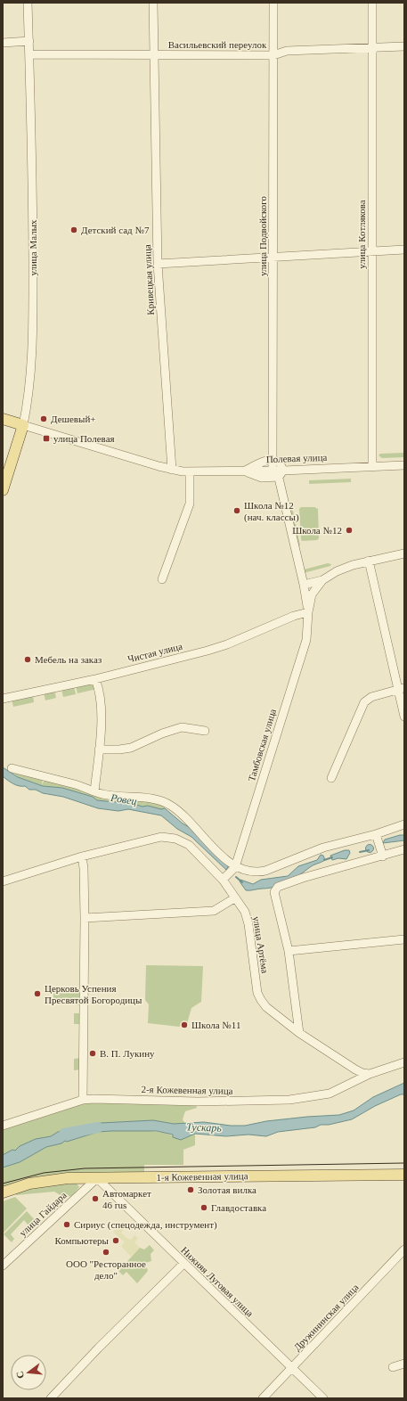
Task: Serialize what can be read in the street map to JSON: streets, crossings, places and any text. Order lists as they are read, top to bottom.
{
  "streets": {
    "main road": ["улица Малых", "1-я Кожевенная улица"],
    "street": [
      "Васильевский переулок",
      "улица Котлякова",
      "улица Подвойского",
      "Кривецкая улица",
      "Полевая улица",
      "Чистая улица",
      "Тамбовская улица",
      "улица Артёма",
      "2-я Кожевенная улица",
      "улица Гайдара",
      "Нижняя Луговая улица",
      "Дружининская улица"
    ]
  },
  "crossings": [
    ["Васильевский переулок", "улица Котлякова"],
    ["Васильевский переулок", "улица Подвойского"],
    ["Васильевский переулок", "улица Малых"],
    ["Васильевский переулок", "Кривецкая улица"],
    ["улица Котлякова", "Полевая улица"],
    ["улица Подвойского", "Полевая улица"],
    ["улица Подвойского", "Тамбовская улица"],
    ["улица Малых", "Полевая улица"],
    ["Кривецкая улица", "Полевая улица"],
    ["Полевая улица", "Тамбовская улица"],
    ["Чистая улица", "Тамбовская улица"],
    ["Тамбовская улица", "улица Артёма"],
    ["улица Артёма", "2-я Кожевенная улица"],
    ["1-я Кожевенная улица", "улица Гайдара"],
    ["1-я Кожевенная улица", "Нижняя Луговая улица"],
    ["улица Гайдара", "Нижняя Луговая улица"],
    ["Нижняя Луговая улица", "Дружининская улица"]
  ],
  "water": ["Ровец", "Тускарь"],
  "places": {
    "other": [
      "Детский сад №7",
      "Дешевый+",
      "Школа №12 (нач. классы)",
      "Школа №12",
      "Мебель на заказ",
      "Церковь Успения Пресвятой Богородицы",
      "Школа №11",
      "В. П. Лукину",
      "Золотая вилка",
      "Автомаркет 46 rus",
      "Главдоставка",
      "Сириус (спецодежда, инструмент)",
      "Компьютеры",
      "ООО \"Ресторанное дело\""
    ],
    "transit": ["улица Полевая"]
  },
  "north": "left"
}
